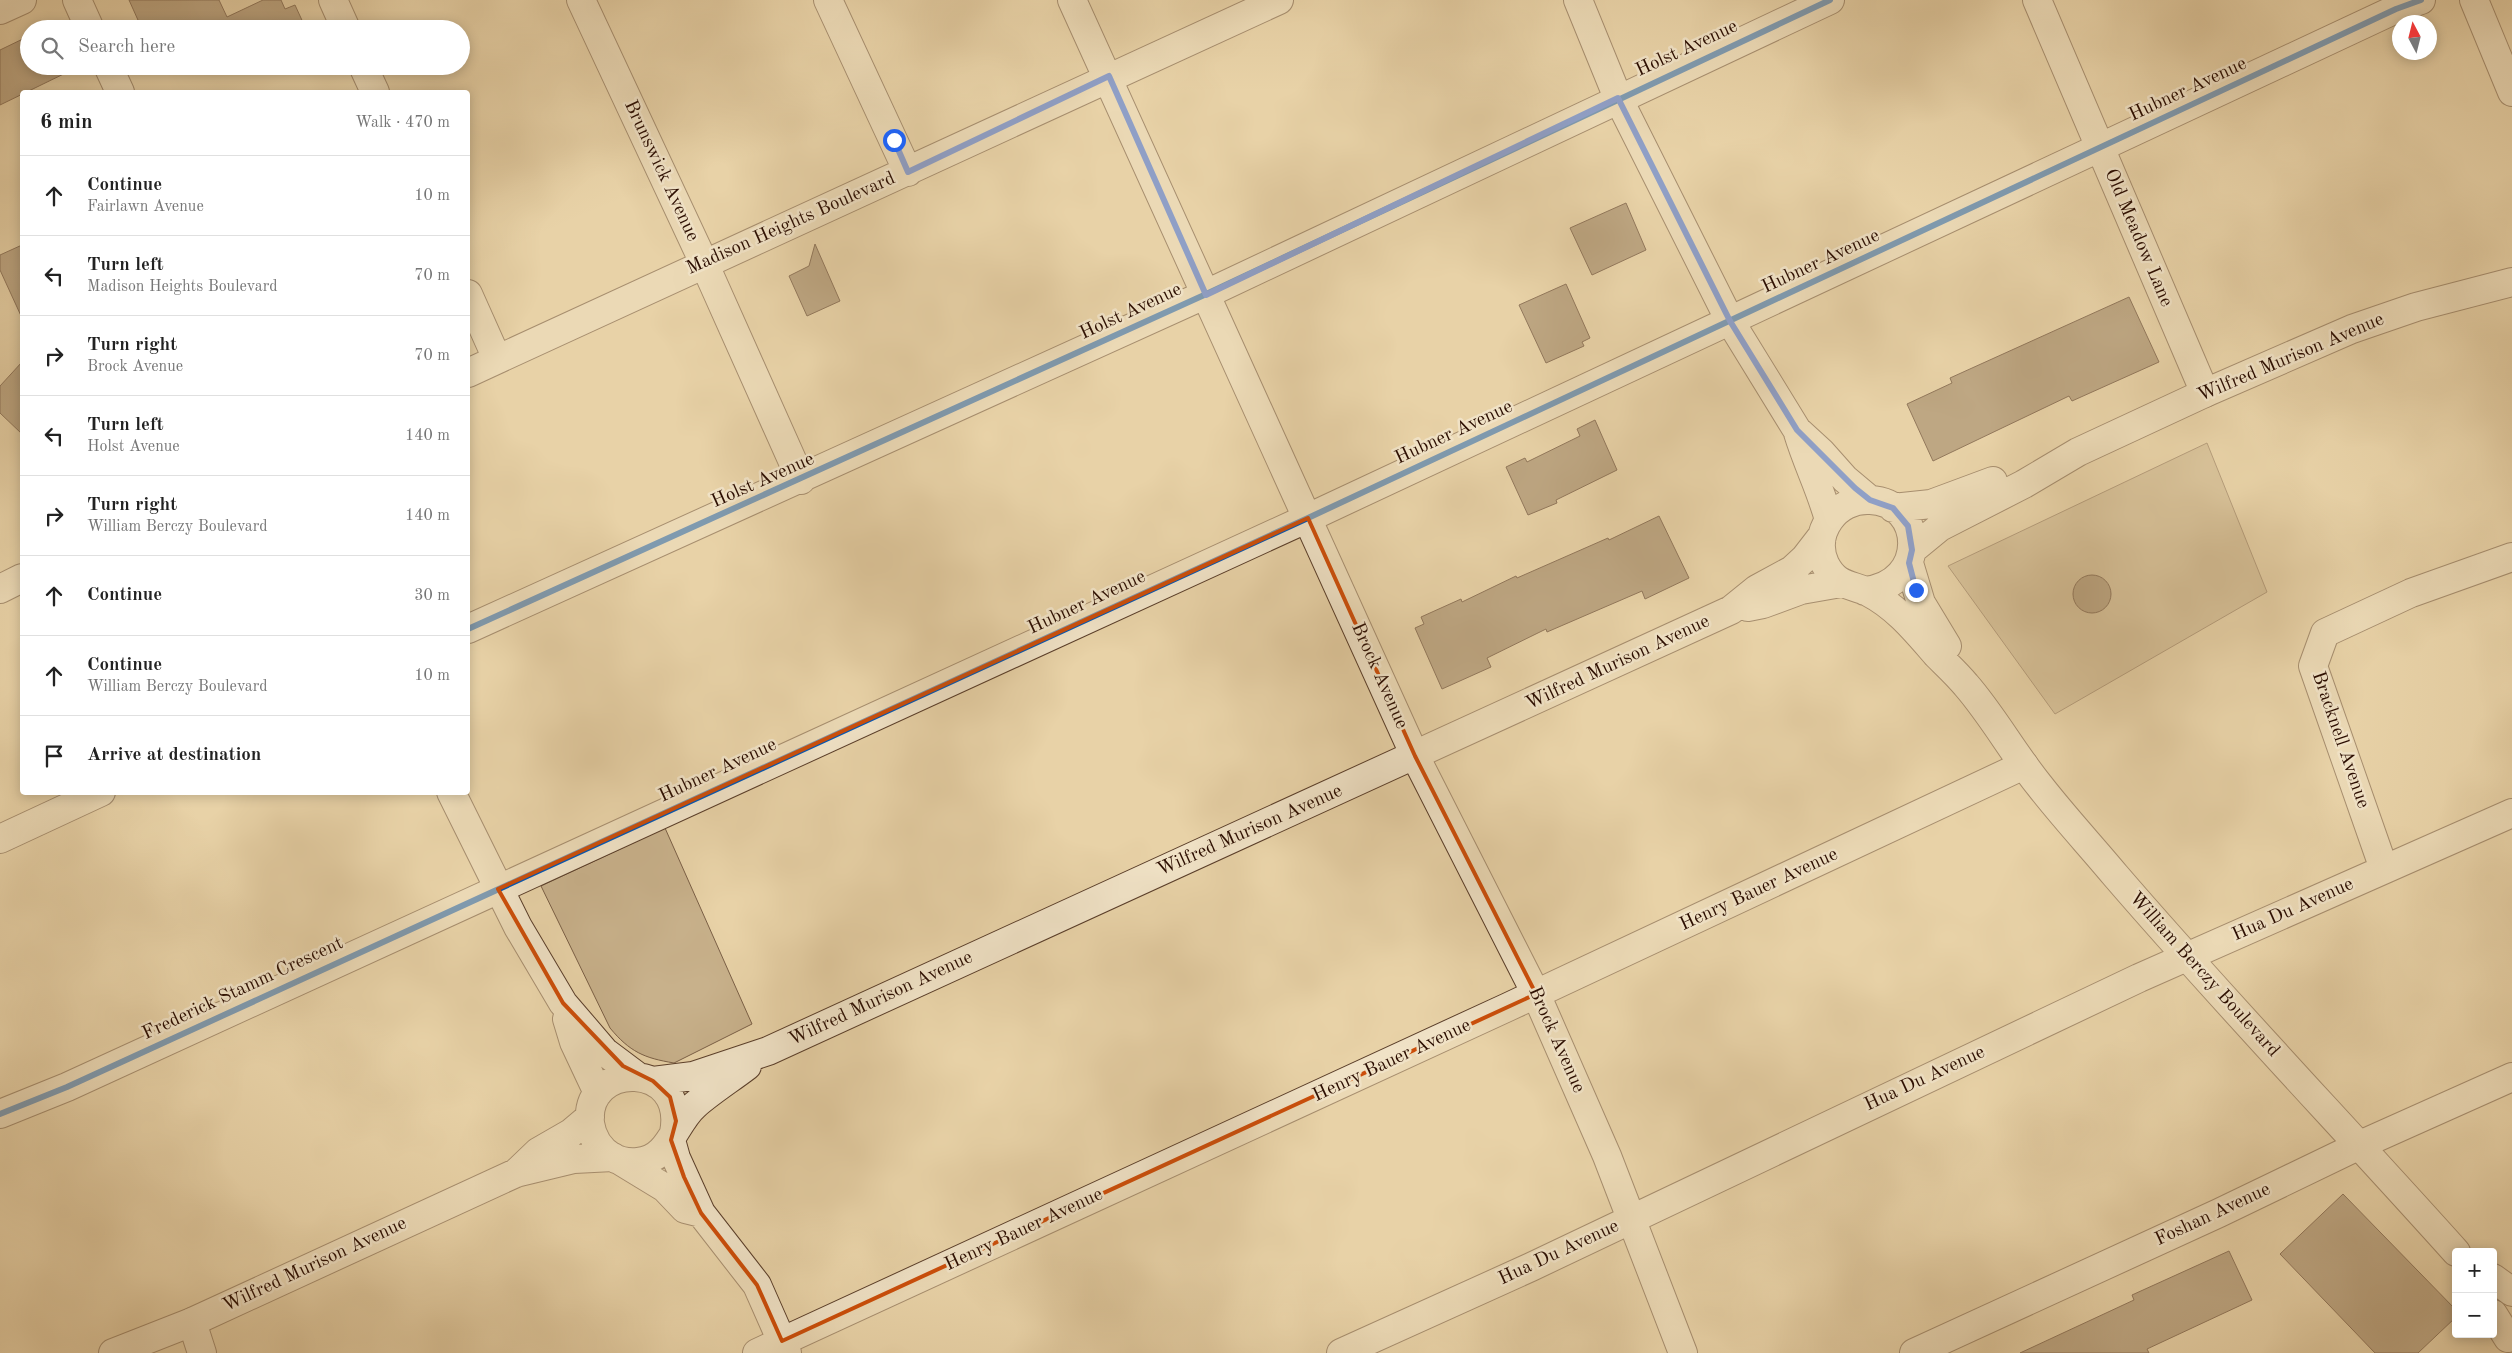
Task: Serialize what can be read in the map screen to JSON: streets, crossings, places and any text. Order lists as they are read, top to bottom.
{
  "streets": {
    "street": [
      "Holst Avenue",
      "Hubner Avenue",
      "Brunswick Avenue",
      "Madison Heights Boulevard",
      "Old Meadow Lane",
      "Wilfred Murison Avenue",
      "Brock Avenue",
      "Bracknell Avenue",
      "Henry Bauer Avenue",
      "Hua Du Avenue",
      "William Berczy Boulevard",
      "Frederick Stamm Crescent",
      "Foshan Avenue"
    ]
  },
  "crossings": [
    ["Holst Avenue", "Brunswick Avenue"],
    ["Holst Avenue", "Brock Avenue"],
    ["Hubner Avenue", "Old Meadow Lane"],
    ["Hubner Avenue", "Brock Avenue"],
    ["Hubner Avenue", "Frederick Stamm Crescent"],
    ["Brunswick Avenue", "Madison Heights Boulevard"],
    ["Madison Heights Boulevard", "Brock Avenue"],
    ["Old Meadow Lane", "Wilfred Murison Avenue"],
    ["Wilfred Murison Avenue", "Brock Avenue"],
    ["Wilfred Murison Avenue", "William Berczy Boulevard"],
    ["Brock Avenue", "Henry Bauer Avenue"],
    ["Brock Avenue", "Hua Du Avenue"],
    ["Bracknell Avenue", "Hua Du Avenue"],
    ["Henry Bauer Avenue", "William Berczy Boulevard"],
    ["Hua Du Avenue", "William Berczy Boulevard"],
    ["William Berczy Boulevard", "Foshan Avenue"]
  ],
  "north": "top",
  "page": {
    "search": "Search here",
    "heading": ["6 min", "Walk · 470 m"],
    "list": [
      ["Continue", "Fairlawn Avenue", "10 m"],
      ["Turn left", "Madison Heights Boulevard", "70 m"],
      ["Turn right", "Brock Avenue", "70 m"],
      ["Turn left", "Holst Avenue", "140 m"],
      ["Turn right", "William Berczy Boulevard", "140 m"],
      ["Continue", "30 m"],
      ["Continue", "William Berczy Boulevard", "10 m"],
      "Arrive at destination"
    ],
    "map_buttons": ["+", "−"]
  }
}
